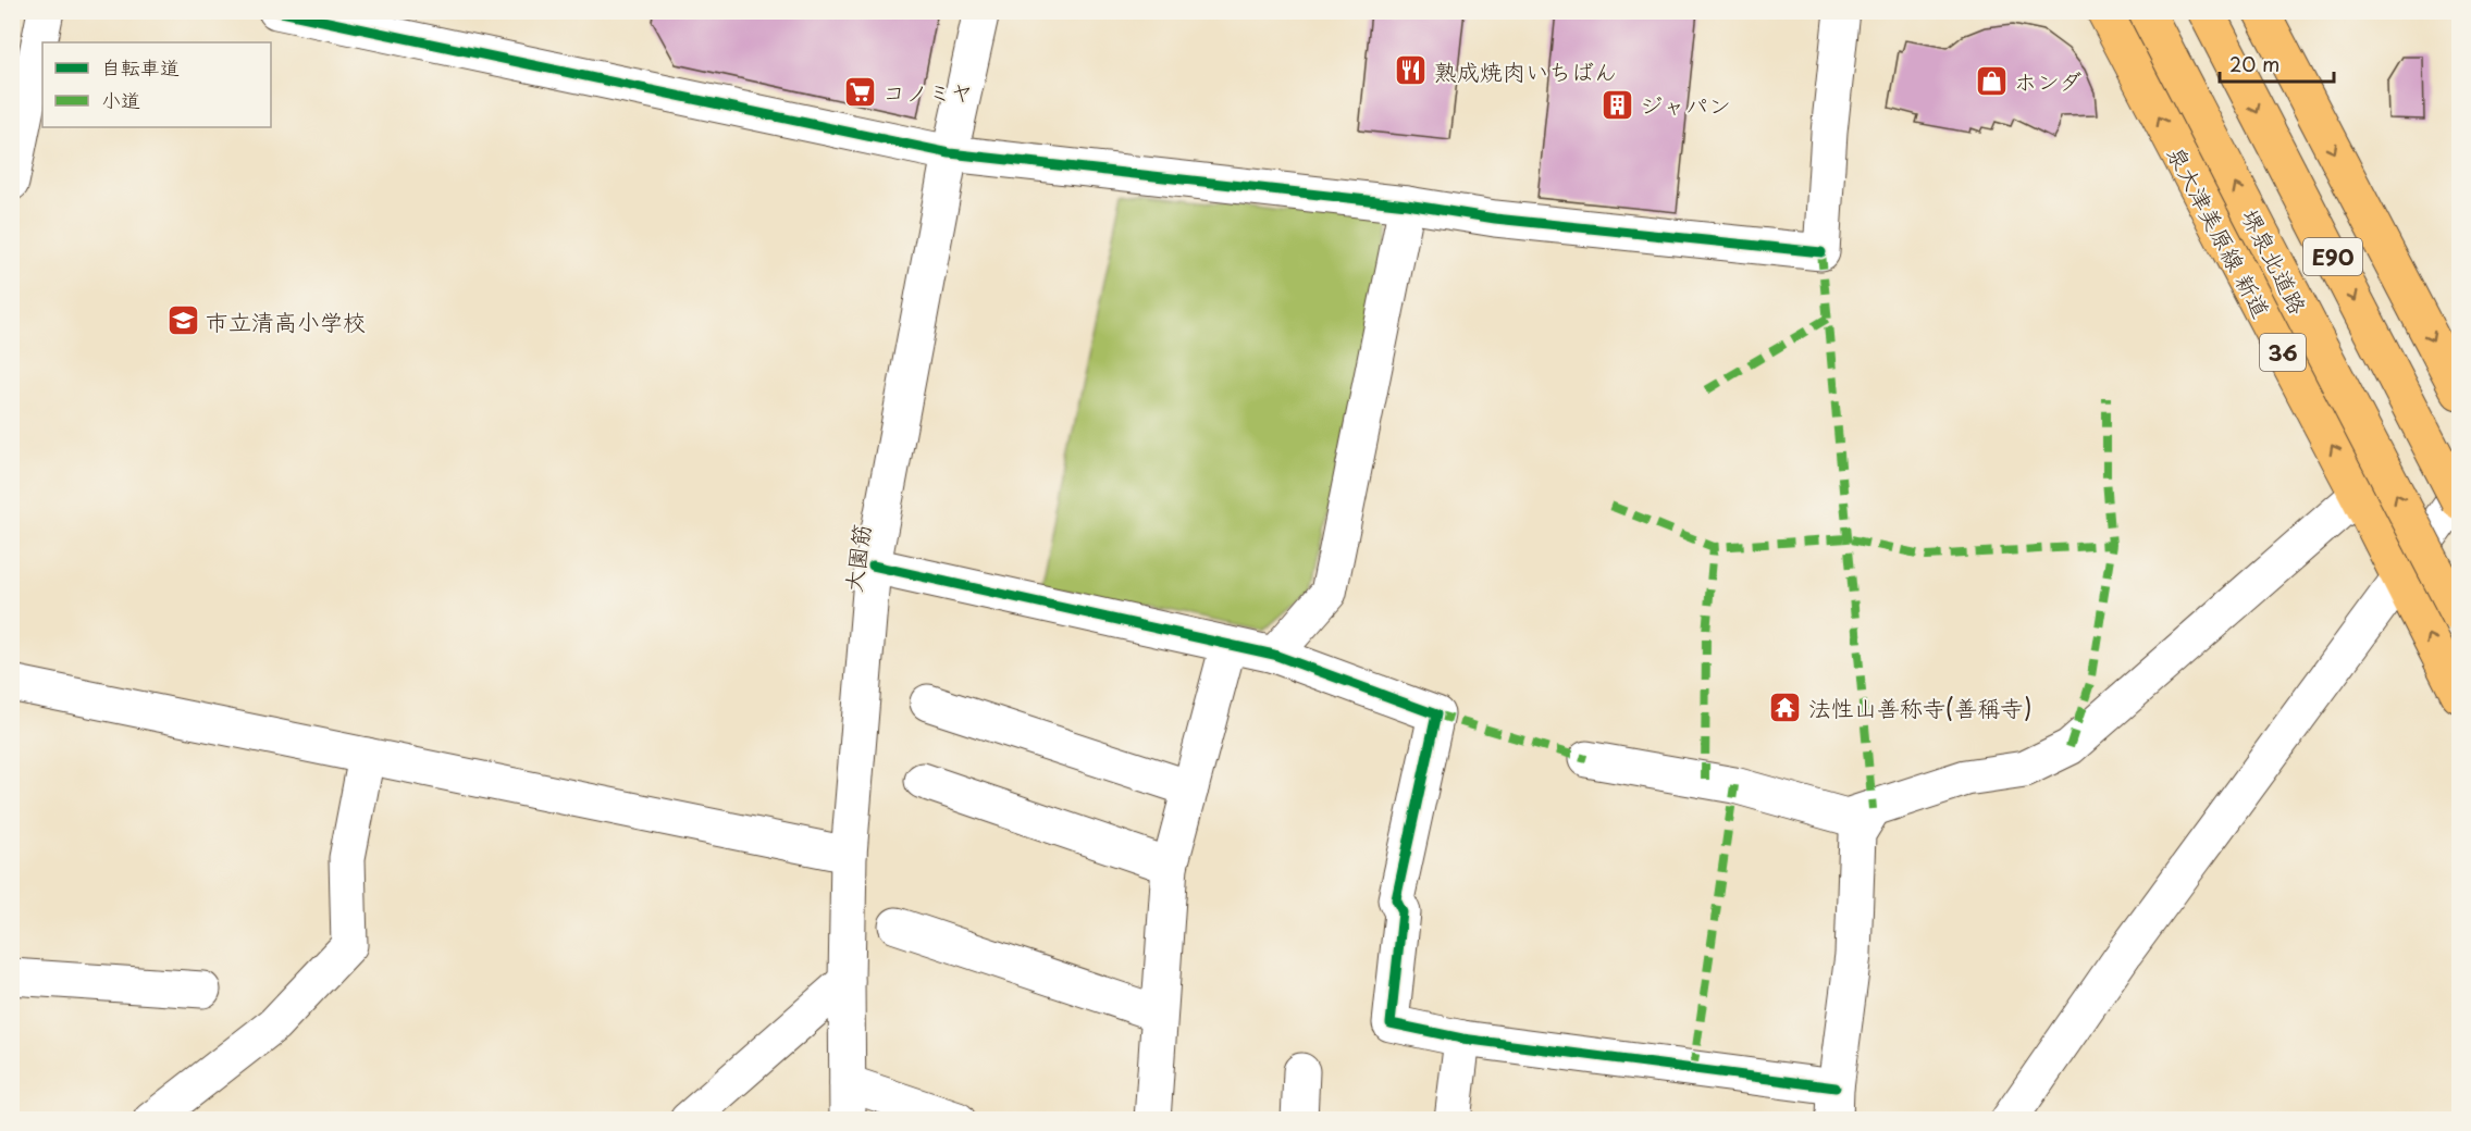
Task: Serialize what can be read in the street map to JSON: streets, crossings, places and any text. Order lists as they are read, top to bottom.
{
  "streets": {
    "main road": [
      "泉大津美原線 新道",
      "E90",
      "堺泉北道路",
      "36"
    ],
    "street": ["大園筋"]
  },
  "places": {
    "restaurant": ["熟成焼肉いちばん"],
    "shop": ["ホンダ"],
    "supermarket": ["コノミヤ"],
    "building": ["ジャパン"],
    "school or university": ["市立清高小学校"],
    "temple": ["法性山善称寺(善稱寺)"]
  },
  "legend": ["自転車道", "小道"],
  "scale_bar": "20 m"
}
